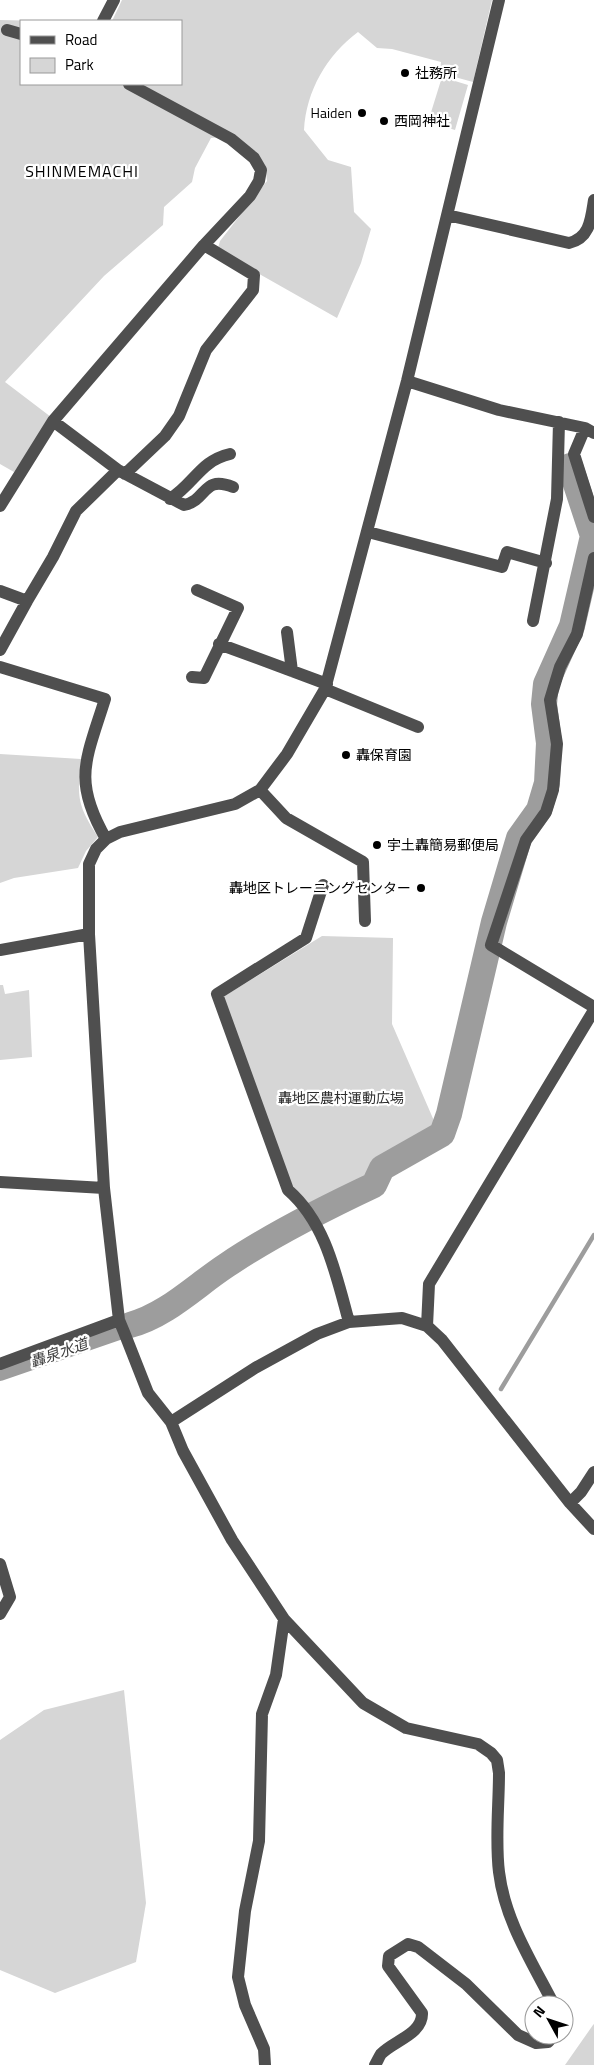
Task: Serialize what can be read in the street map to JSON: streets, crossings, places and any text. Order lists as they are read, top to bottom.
{
  "districts": ["SHINMEMACHI"],
  "water": ["轟泉水道"],
  "parks": ["轟地区農村運動広場"],
  "places": [
    "社務所",
    "Haiden",
    "西岡神社",
    "轟保育園",
    "宇土轟簡易郵便局",
    "轟地区トレーニングセンター"
  ],
  "legend": ["Road", "Park"],
  "north": "top left"
}
